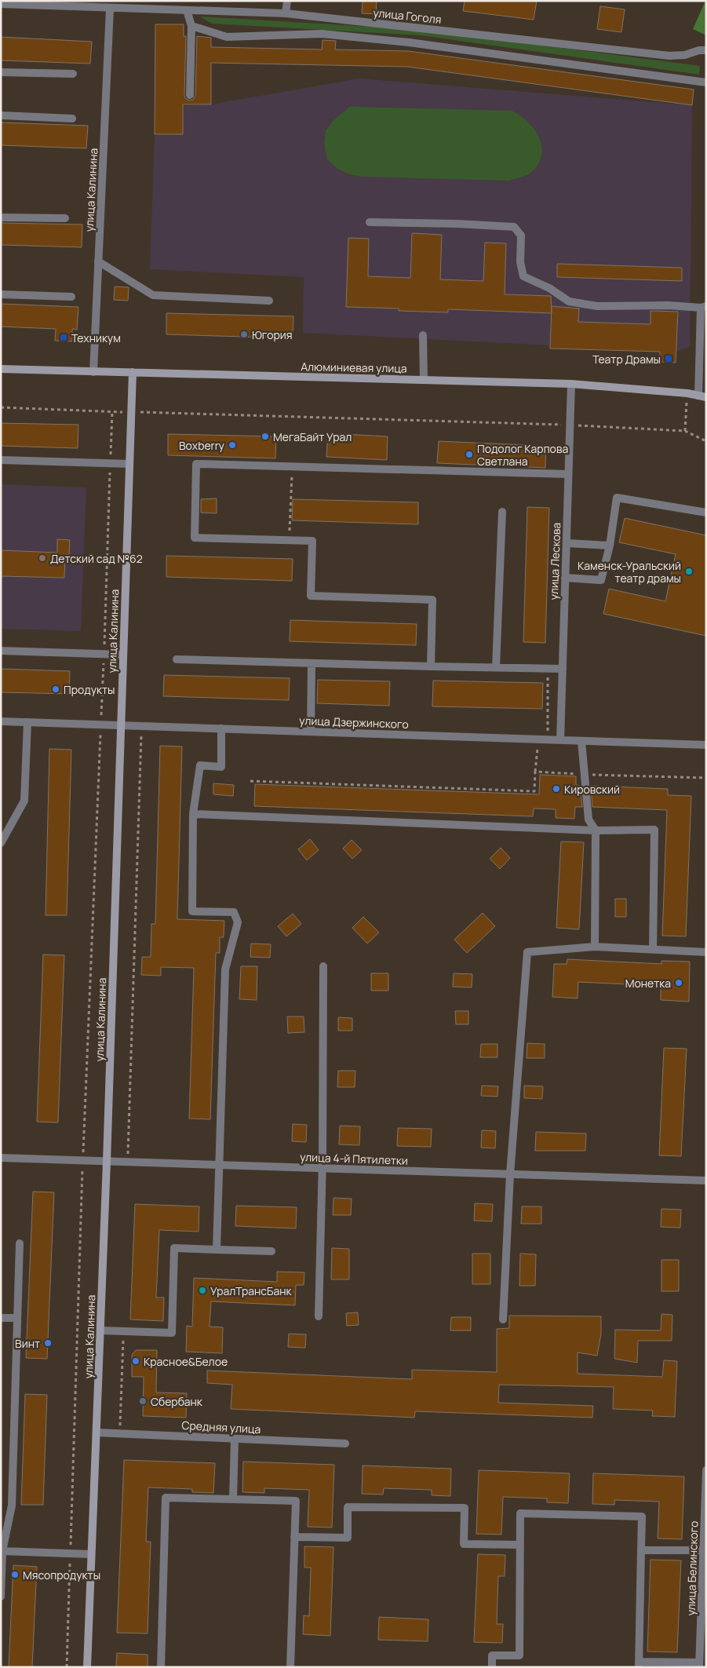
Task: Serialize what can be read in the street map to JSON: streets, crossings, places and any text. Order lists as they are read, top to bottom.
{
  "streets": {
    "main road": ["улица Калинина", "Алюминиевая улица"],
    "street": [
      "улица Гоголя",
      "улица Лескова",
      "улица Дзержинского",
      "улица 4-й Пятилетки",
      "Средняя улица",
      "улица Белинского"
    ]
  },
  "crossings": [
    ["улица Гоголя", "улица Калинина"],
    ["улица Калинина", "Алюминиевая улица"],
    ["улица Калинина", "улица Дзержинского"],
    ["улица Калинина", "улица 4-й Пятилетки"],
    ["улица Калинина", "Средняя улица"],
    ["Алюминиевая улица", "улица Лескова"],
    ["улица Лескова", "улица Дзержинского"]
  ],
  "places": {
    "other": [
      "Югория",
      "МегаБайт Урал",
      "Boxberry",
      "Подолог Карпова Светлана",
      "Детский сад №62",
      "Каменск-Уральский театр драмы",
      "Продукты",
      "Кировский",
      "Монетка",
      "УралТрансБанк",
      "Винт",
      "Красное&Белое",
      "Сбербанк",
      "Мясопродукты"
    ],
    "transit": ["Техникум", "Театр Драмы"]
  }
}
